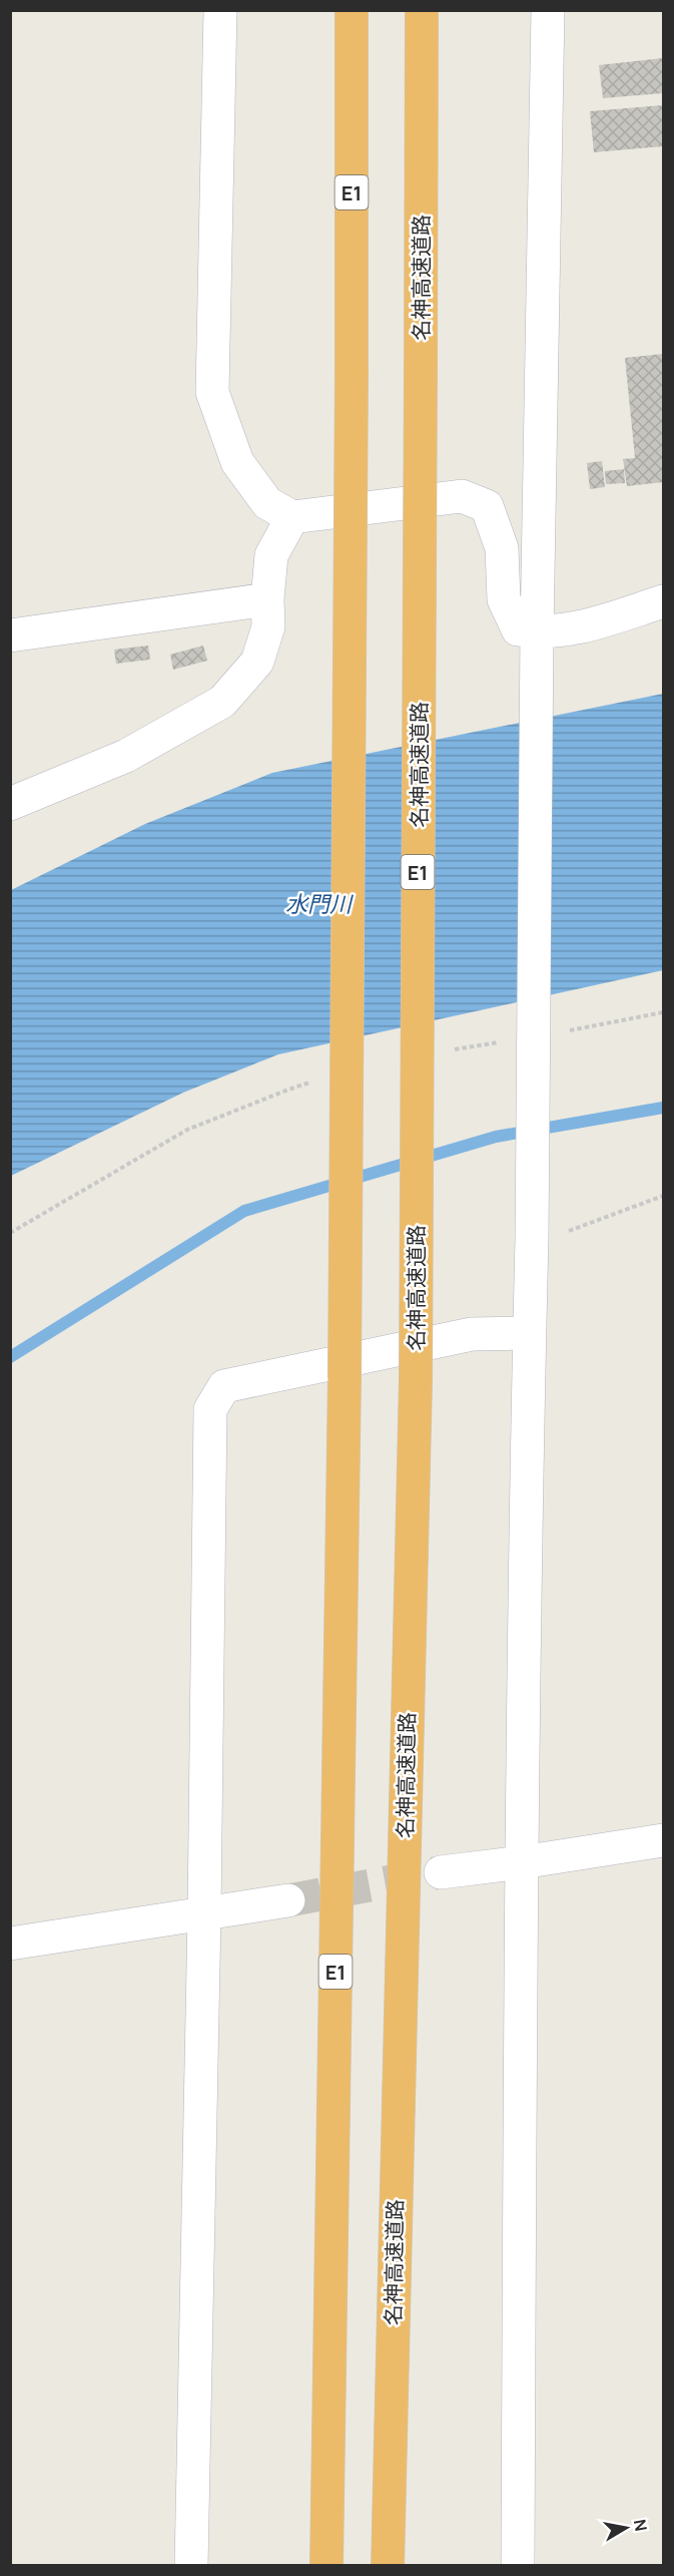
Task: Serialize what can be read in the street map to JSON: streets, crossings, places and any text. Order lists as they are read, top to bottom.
{
  "streets": {
    "highway": ["E1", "名神高速道路"]
  },
  "water": ["水門川"],
  "north": "right"
}
